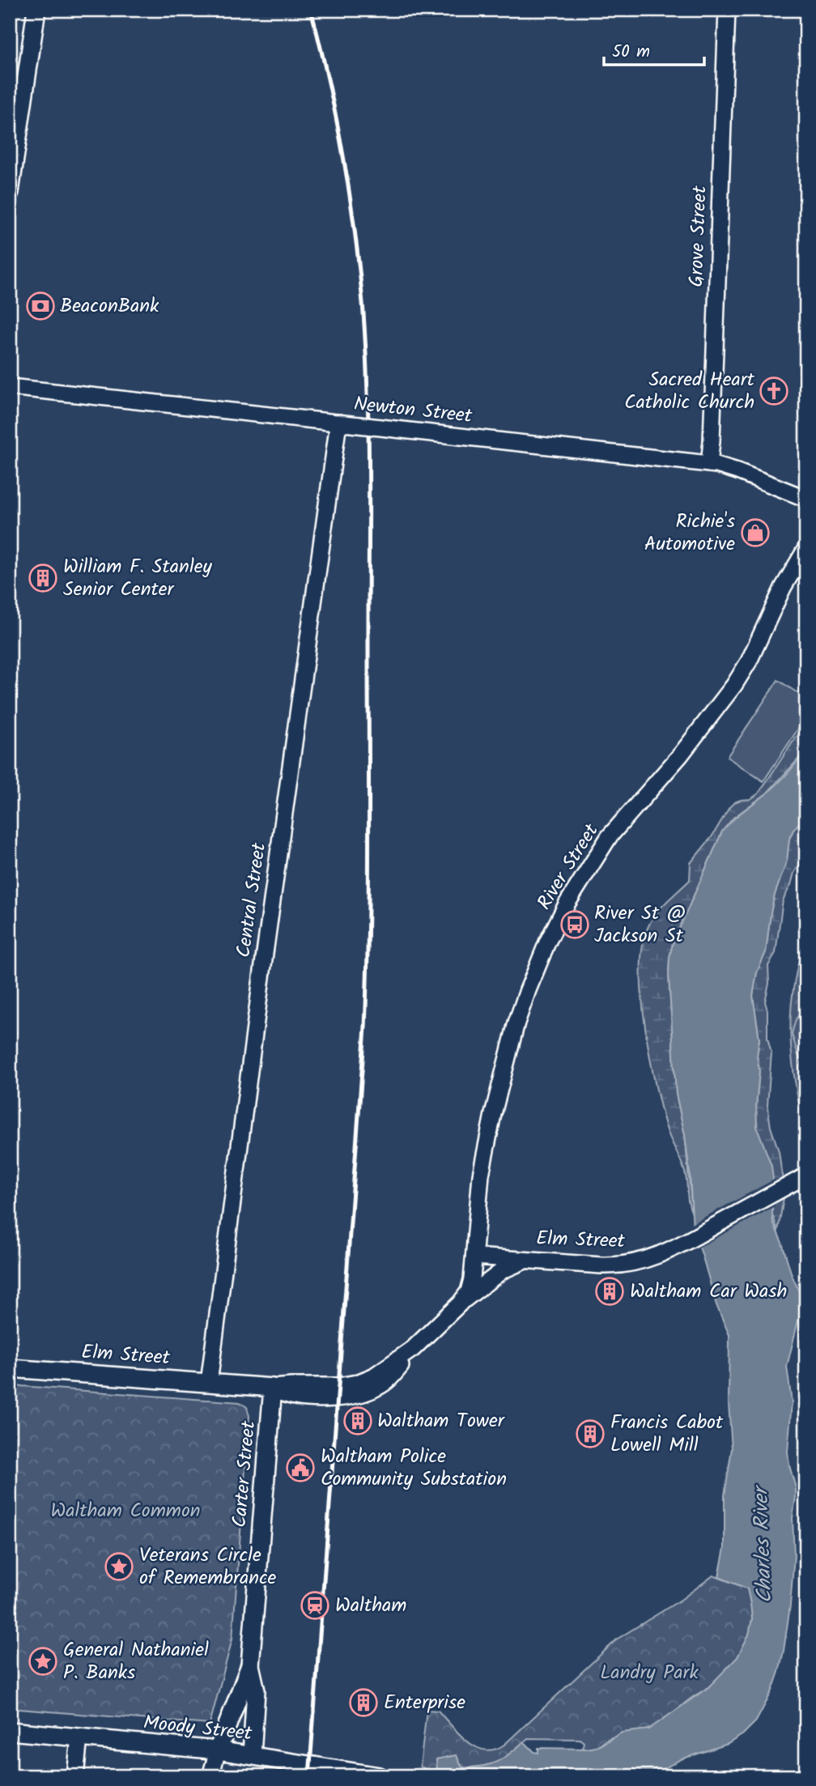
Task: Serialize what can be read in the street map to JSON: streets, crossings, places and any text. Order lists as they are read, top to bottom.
{
  "streets": {
    "main road": [
      "Grove Street",
      "Newton Street",
      "River Street",
      "Central Street",
      "Elm Street",
      "Carter Street",
      "Moody Street"
    ]
  },
  "crossings": [
    ["Grove Street", "Newton Street"],
    ["Newton Street", "Central Street"],
    ["River Street", "Elm Street"],
    ["Central Street", "Elm Street"],
    ["Elm Street", "Carter Street"],
    ["Carter Street", "Moody Street"]
  ],
  "water": ["Charles River"],
  "parks": ["Waltham Common", "Landry Park"],
  "places": {
    "bank": ["BeaconBank"],
    "church": ["Sacred Heart Catholic Church"],
    "shop": ["Richie's Automotive"],
    "building": [
      "William F. Stanley Senior Center",
      "Waltham Car Wash",
      "Waltham Tower",
      "Francis Cabot Lowell Mill",
      "Enterprise"
    ],
    "bus stop": ["River St @ Jackson St"],
    "public building": ["Waltham Police Community Substation"],
    "place": ["Veterans Circle of Remembrance", "General Nathaniel P. Banks"],
    "station": ["Waltham"]
  },
  "scale_bar": "50 m"
}
